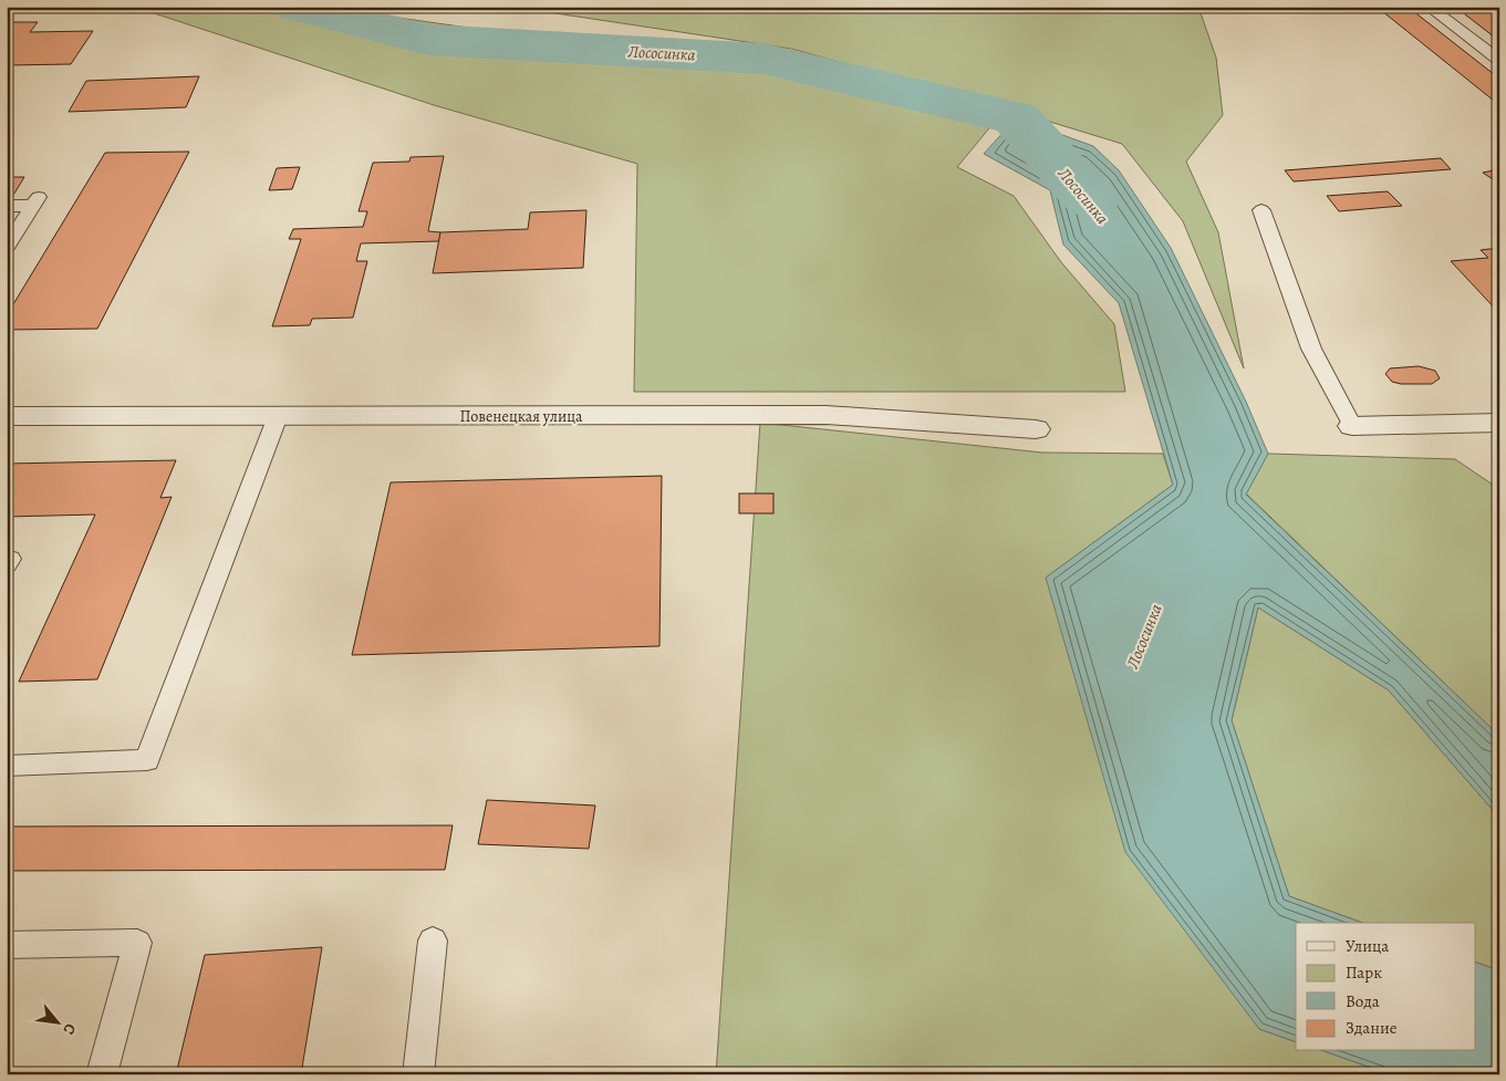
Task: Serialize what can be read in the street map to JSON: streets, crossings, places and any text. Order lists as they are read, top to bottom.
{
  "streets": {
    "street": ["Повенецкая улица"]
  },
  "water": ["Лососинка"],
  "legend": [
    "Улица",
    "Парк",
    "Вода",
    "Здание"
  ],
  "north": "bottom right"
}
